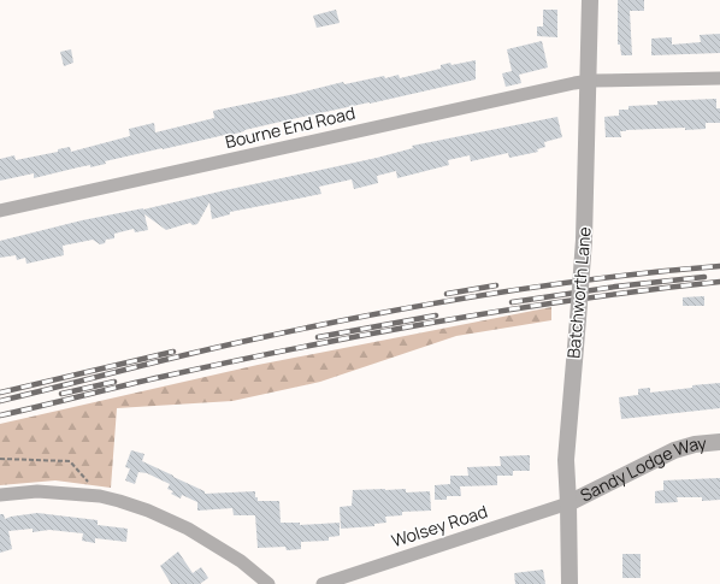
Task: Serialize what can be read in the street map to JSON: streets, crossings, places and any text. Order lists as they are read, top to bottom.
{
  "streets": {
    "street": [
      "Bourne End Road",
      "Batchworth Lane",
      "Sandy Lodge Way",
      "Wolsey Road"
    ]
  },
  "crossings": [
    ["Bourne End Road", "Batchworth Lane"],
    ["Batchworth Lane", "Sandy Lodge Way"],
    ["Batchworth Lane", "Wolsey Road"],
    ["Sandy Lodge Way", "Wolsey Road"]
  ]
}
